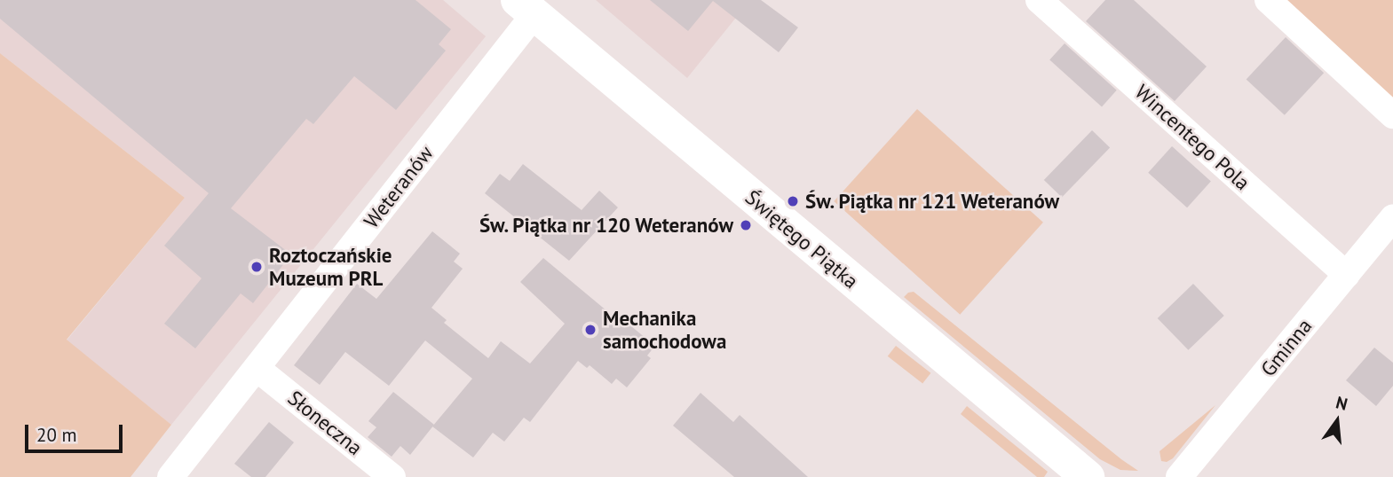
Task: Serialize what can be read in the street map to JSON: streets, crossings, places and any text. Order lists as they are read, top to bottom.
{
  "streets": {
    "street": [
      "Wincentego Pola",
      "Weteranów",
      "Świętego Piątka",
      "Gminna",
      "Słoneczna"
    ]
  },
  "crossings": [
    ["Wincentego Pola", "Gminna"],
    ["Weteranów", "Świętego Piątka"],
    ["Weteranów", "Słoneczna"]
  ],
  "places": [
    "Św. Piątka nr 121 Weteranów",
    "Św. Piątka nr 120 Weteranów",
    "Roztoczańskie Muzeum PRL",
    "Mechanika samochodowa"
  ],
  "scale_bar": "20 m",
  "north": "top"
}
